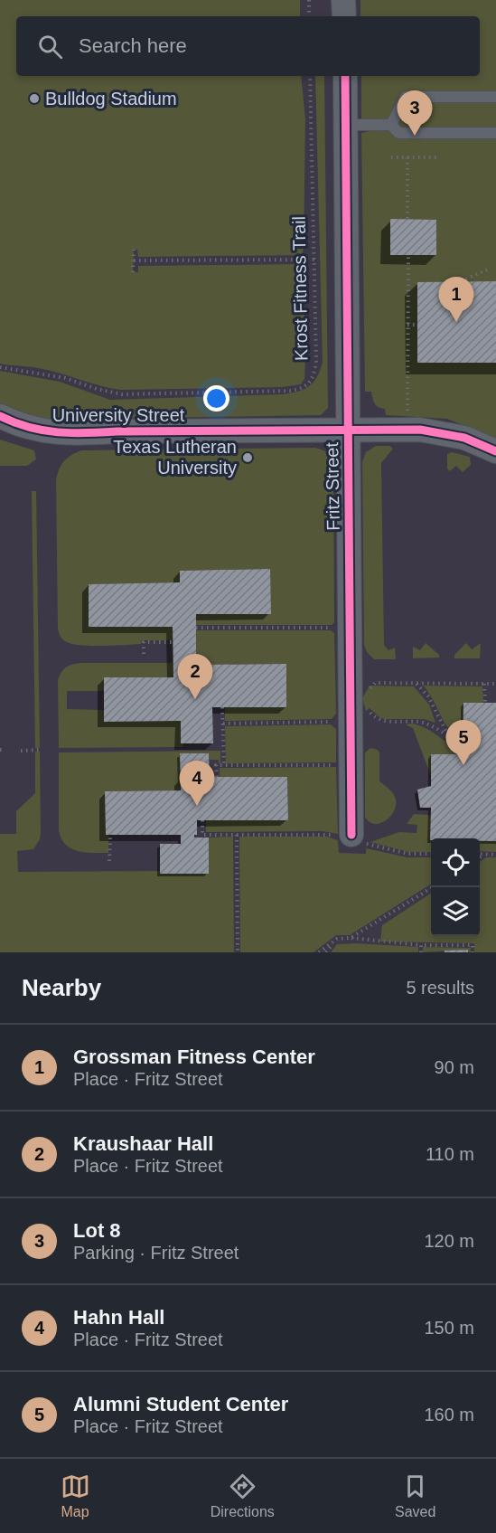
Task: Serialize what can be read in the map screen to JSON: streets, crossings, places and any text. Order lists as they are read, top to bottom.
{
  "streets": {
    "street": ["University Street", "Fritz Street"],
    "path": ["Krost Fitness Trail"]
  },
  "crossings": [
    ["University Street", "Fritz Street"]
  ],
  "places": ["Bulldog Stadium", "Texas Lutheran University"],
  "page": {
    "search": "Search here",
    "pins": [
      "3",
      "1",
      "2",
      "5",
      "4"
    ],
    "heading": ["Nearby", "5 results"],
    "list": [
      {
        "mark": "1",
        "name": "Grossman Fitness Center",
        "note": "Place · Fritz Street",
        "value": "90 m"
      },
      {
        "mark": "2",
        "name": "Kraushaar Hall",
        "note": "Place · Fritz Street",
        "value": "110 m"
      },
      {
        "mark": "3",
        "name": "Lot 8",
        "note": "Parking · Fritz Street",
        "value": "120 m"
      },
      {
        "mark": "4",
        "name": "Hahn Hall",
        "note": "Place · Fritz Street",
        "value": "150 m"
      },
      {
        "mark": "5",
        "name": "Alumni Student Center",
        "note": "Place · Fritz Street",
        "value": "160 m"
      }
    ],
    "nav": ["Map", "Directions", "Saved"]
  }
}
